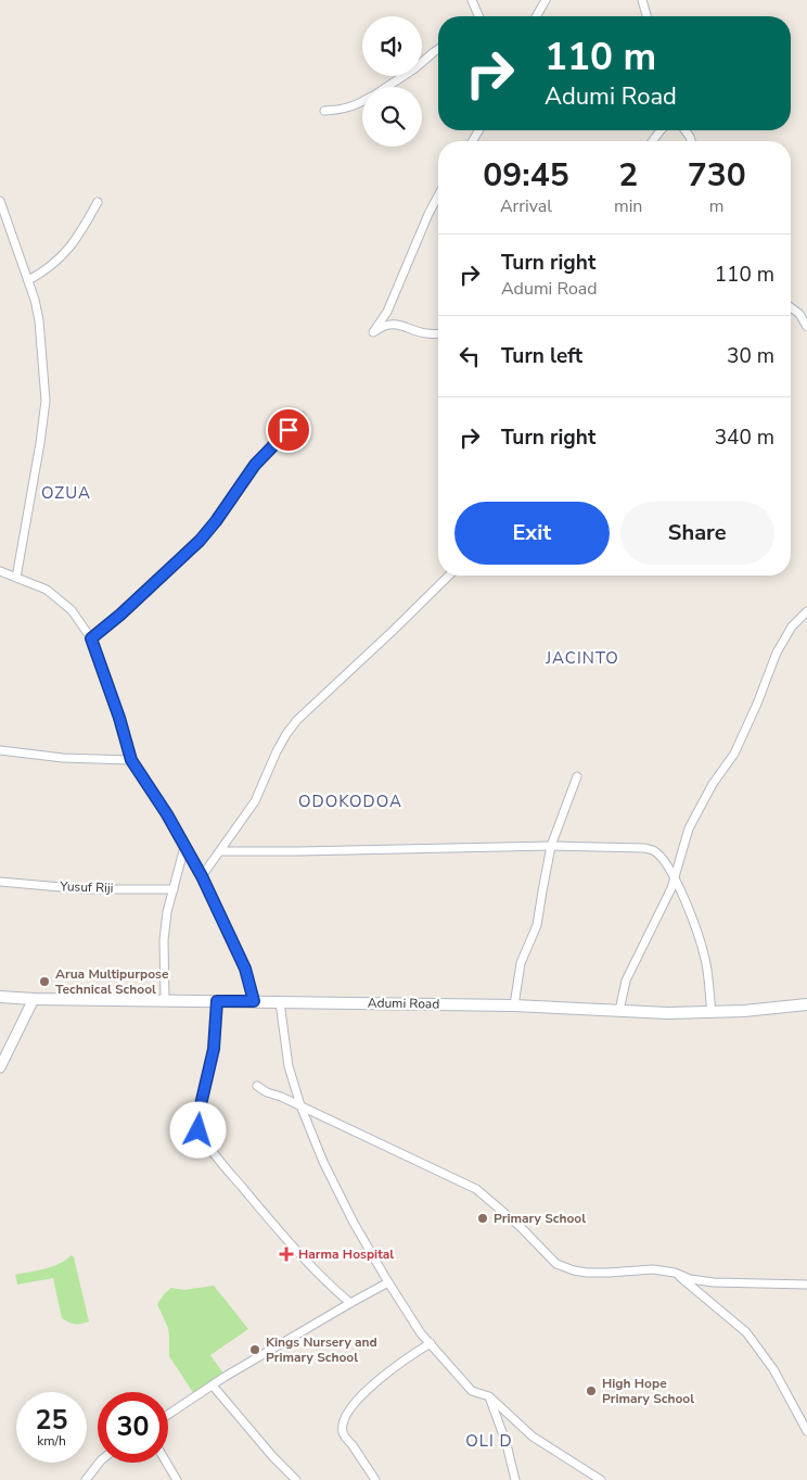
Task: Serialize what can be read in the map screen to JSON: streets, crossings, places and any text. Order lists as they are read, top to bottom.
{
  "streets": {
    "main road": ["Adumi Road"],
    "street": ["Yusuf Riji"]
  },
  "districts": [
    "OZUA",
    "JACINTO",
    "ODOKODOA",
    "OLI D"
  ],
  "places": {
    "other": [
      "Arua Multipurpose Technical School",
      "Primary School",
      "Kings Nursery and Primary School",
      "High Hope Primary School"
    ],
    "health": ["Harma Hospital"]
  },
  "page": {
    "turn": ["110 m", "Adumi Road"],
    "eta": [
      "09:45",
      "Arrival",
      "2",
      "min",
      "730",
      "m"
    ],
    "list": [
      {
        "name": "Turn right",
        "note": "Adumi Road",
        "value": "110 m"
      },
      {
        "name": "Turn left",
        "value": "30 m"
      },
      {
        "name": "Turn right",
        "value": "340 m"
      }
    ],
    "buttons": ["Exit", "Share"],
    "speed": "25 km/h",
    "limit": "30"
  }
}
